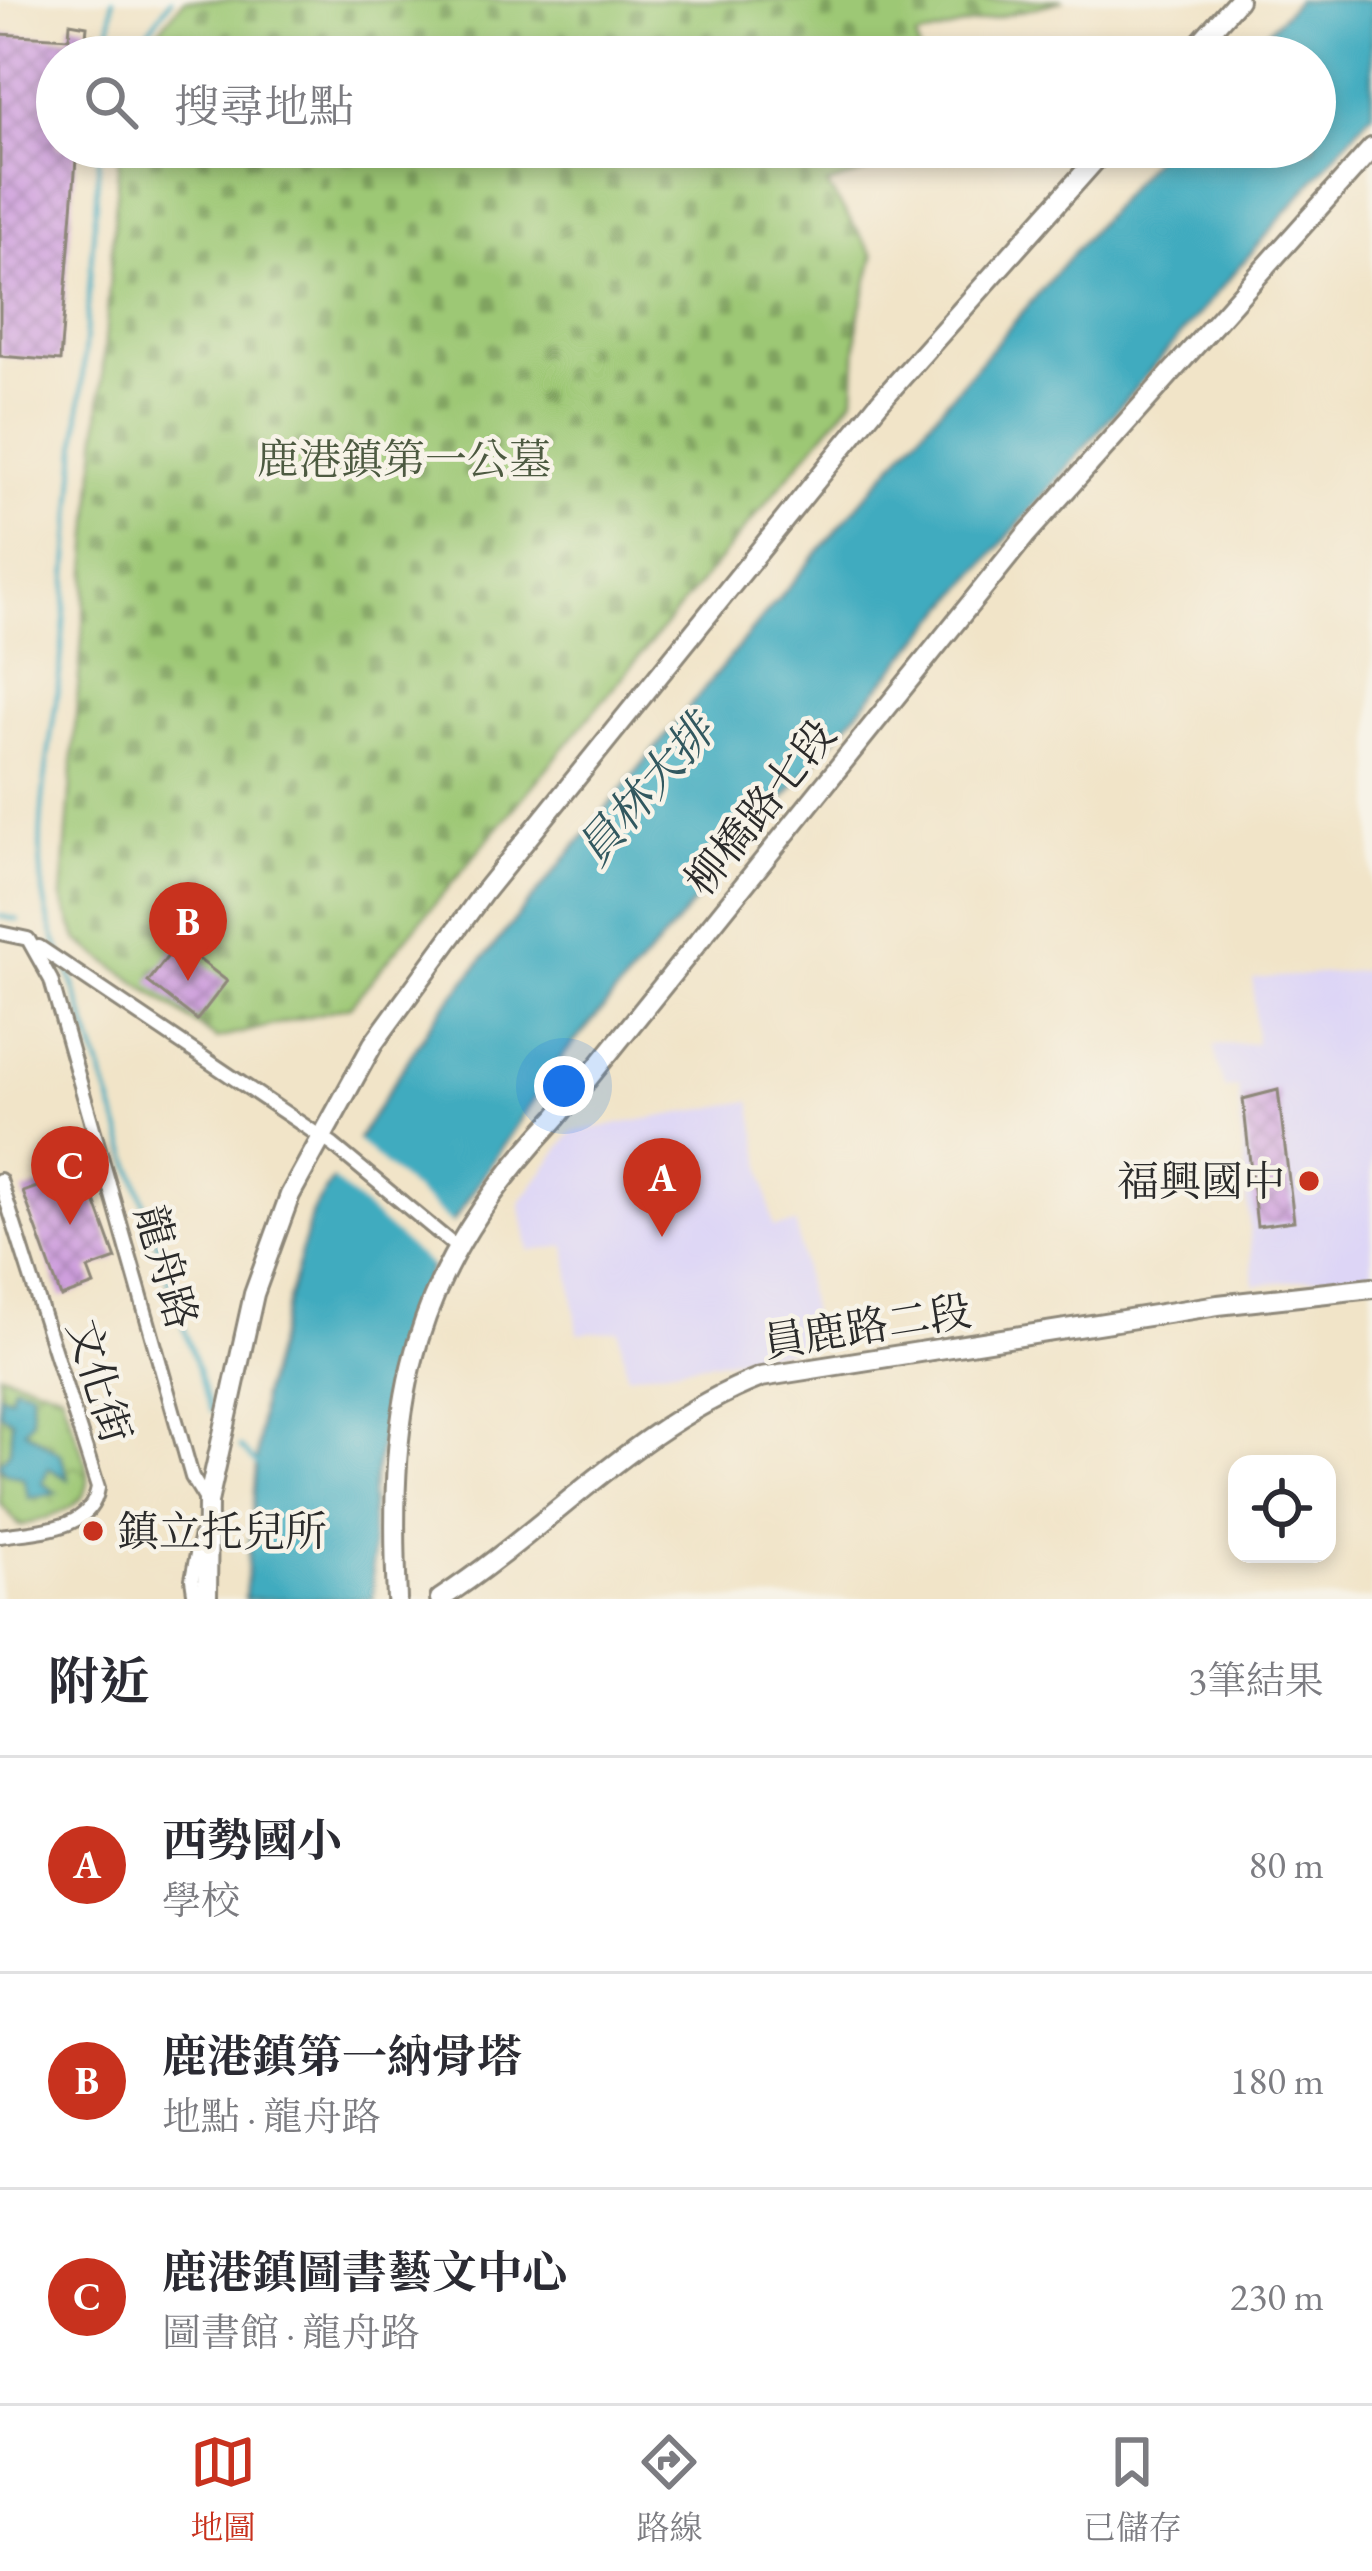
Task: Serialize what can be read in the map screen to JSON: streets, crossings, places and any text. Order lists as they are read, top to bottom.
{
  "streets": {
    "main road": ["柳橋路七段", "員鹿路二段"],
    "street": ["龍舟路", "文化街"]
  },
  "water": ["員林大排"],
  "parks": ["鹿港鎮第一公墓"],
  "places": ["福興國中", "鎮立托兒所"],
  "page": {
    "search": "搜尋地點",
    "pins": ["B", "C", "A"],
    "heading": ["附近", "3筆結果"],
    "list": [
      {
        "mark": "A",
        "name": "西勢國小",
        "note": "學校",
        "value": "80 m"
      },
      {
        "mark": "B",
        "name": "鹿港鎮第一納骨塔",
        "note": "地點 · 龍舟路",
        "value": "180 m"
      },
      {
        "mark": "C",
        "name": "鹿港鎮圖書藝文中心",
        "note": "圖書館 · 龍舟路",
        "value": "230 m"
      }
    ],
    "nav": ["地圖", "路線", "已儲存"]
  }
}
